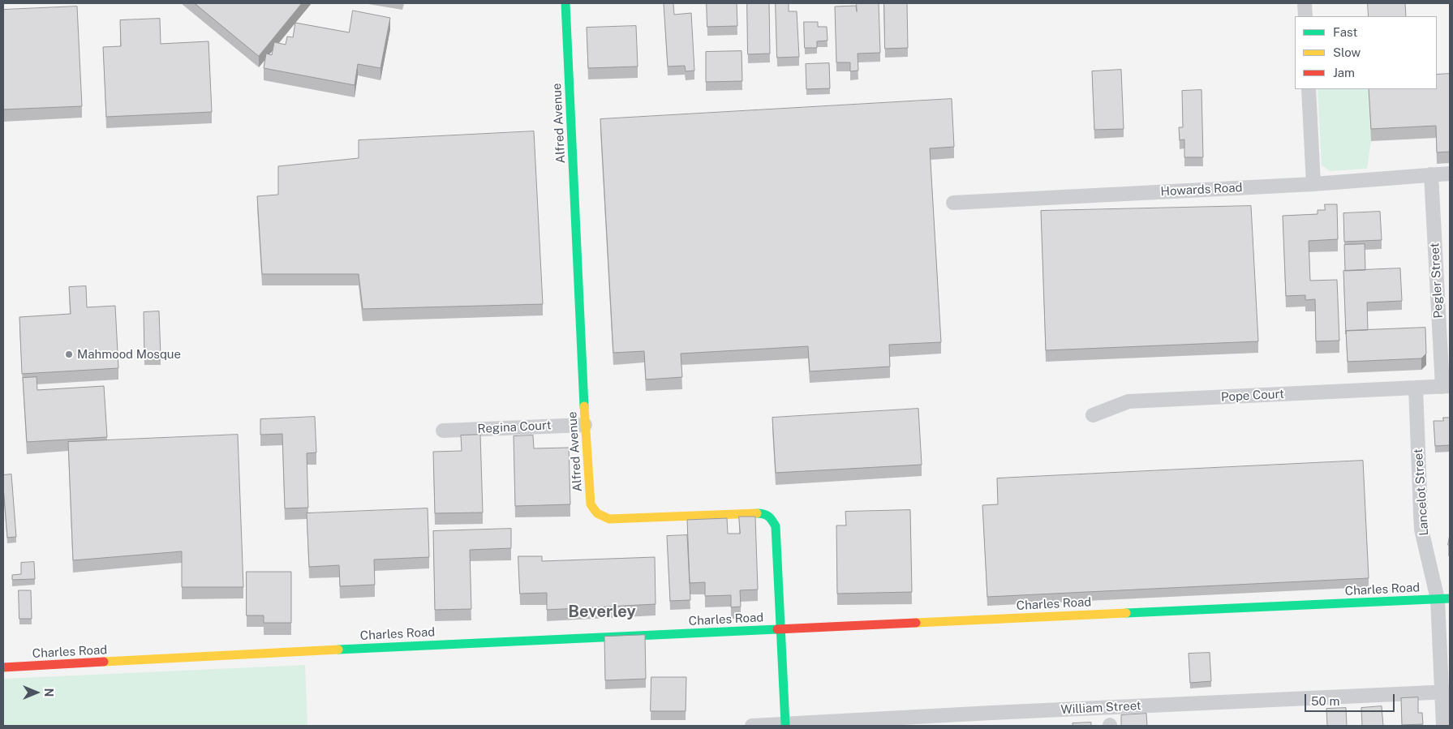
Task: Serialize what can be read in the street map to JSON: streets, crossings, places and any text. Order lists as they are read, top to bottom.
{
  "streets": {
    "street": [
      "Alfred Avenue",
      "Howards Road",
      "Pegler Street",
      "Pope Court",
      "Regina Court",
      "Lancelot Street",
      "Charles Road",
      "William Street"
    ]
  },
  "crossings": [
    ["Alfred Avenue", "Regina Court"],
    ["Alfred Avenue", "Charles Road"],
    ["Alfred Avenue", "William Street"],
    ["Howards Road", "Pegler Street"],
    ["Pegler Street", "Pope Court"],
    ["Pope Court", "Lancelot Street"],
    ["Lancelot Street", "Charles Road"],
    ["Lancelot Street", "William Street"]
  ],
  "districts": ["Beverley"],
  "places": ["Mahmood Mosque"],
  "legend": ["Fast", "Slow", "Jam"],
  "scale_bar": "50 m",
  "north": "right"
}
